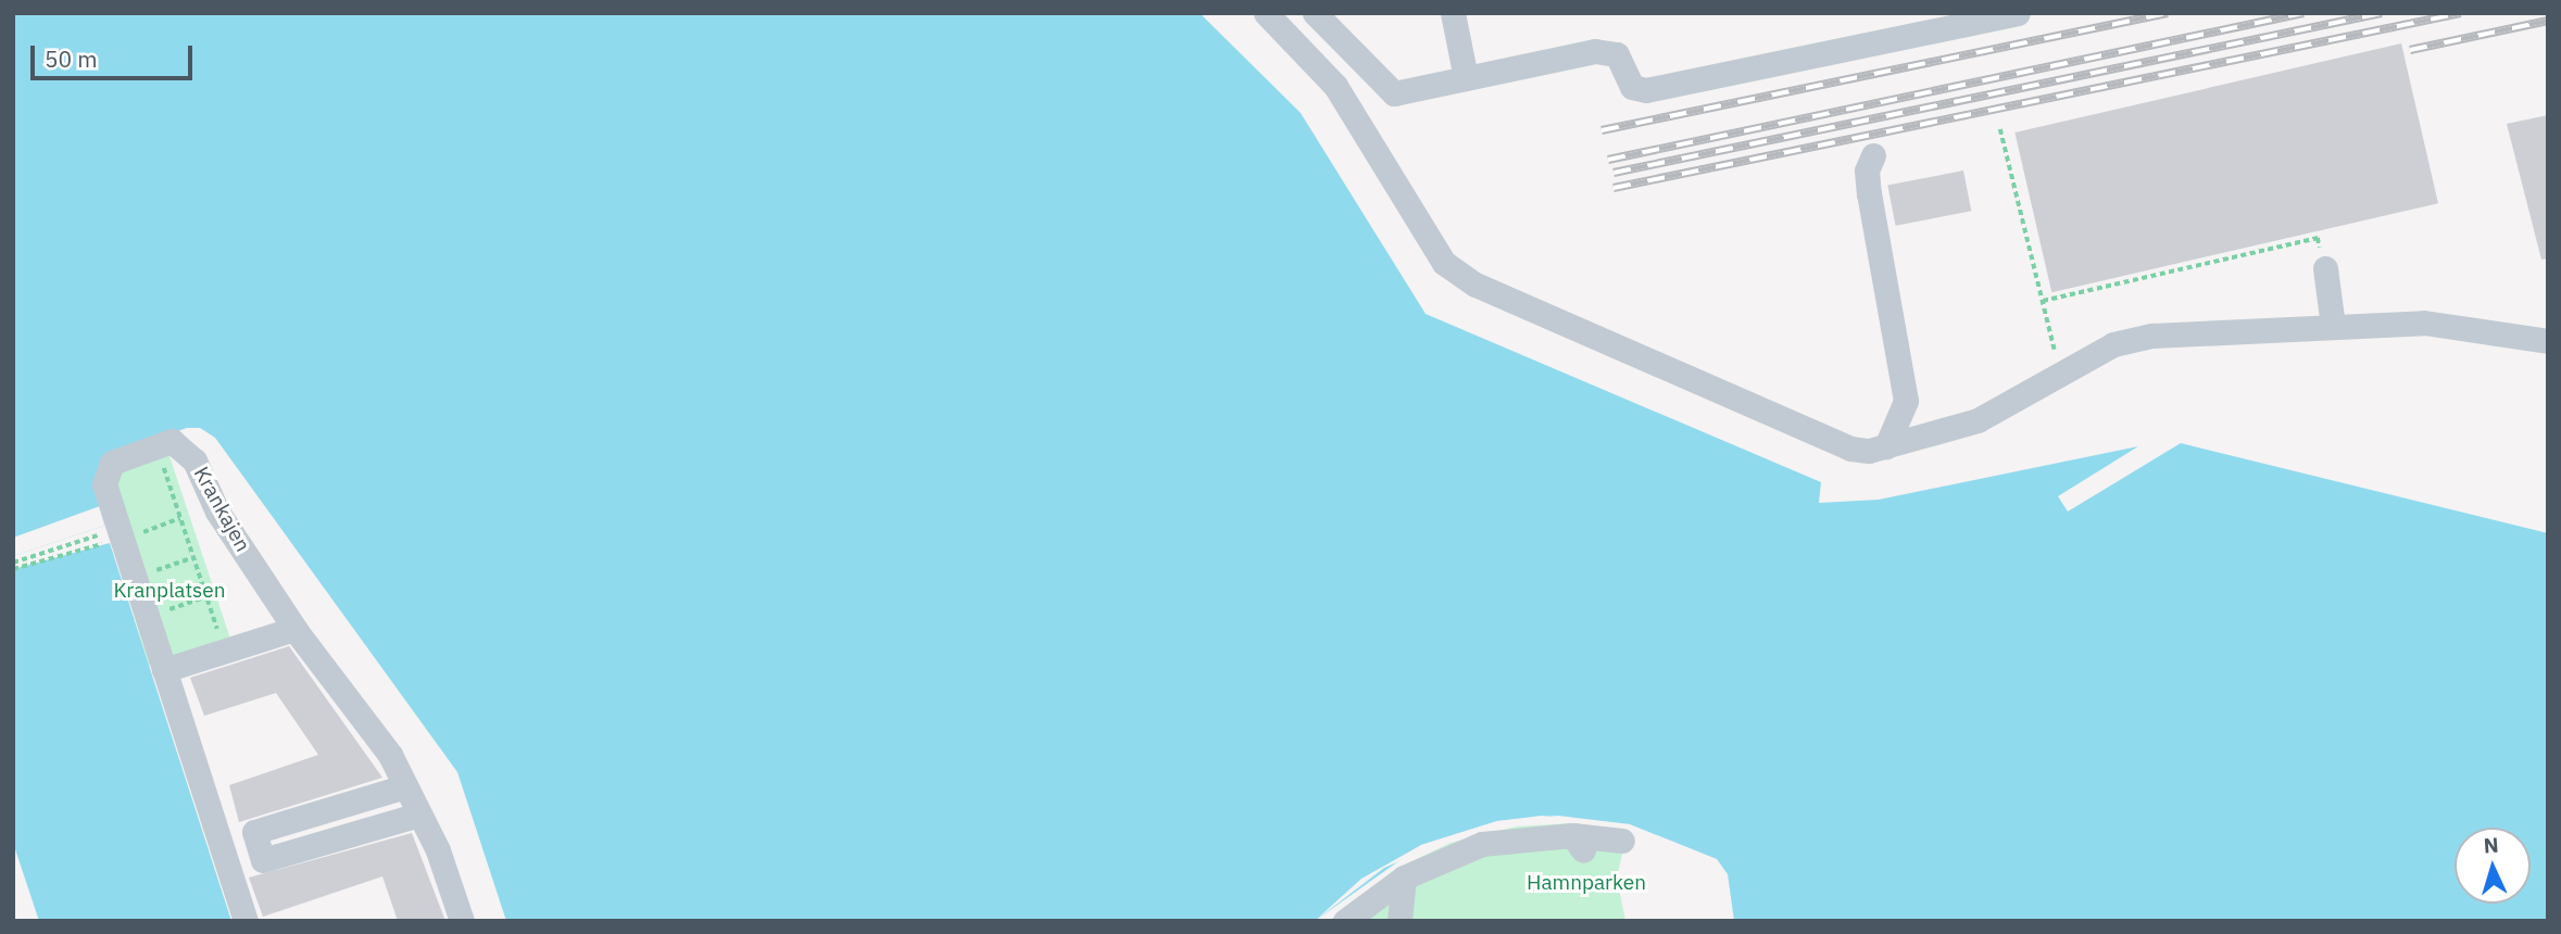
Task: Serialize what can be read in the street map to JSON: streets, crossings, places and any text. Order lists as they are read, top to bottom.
{
  "streets": {
    "street": ["Krankajen"]
  },
  "parks": ["Kranplatsen", "Hamnparken"],
  "scale_bar": "50 m",
  "north": "top"
}
